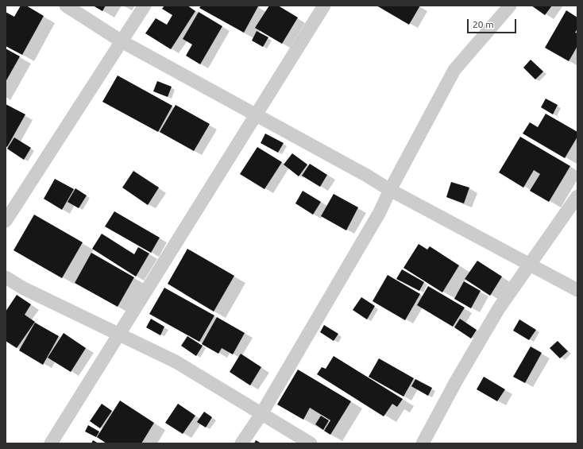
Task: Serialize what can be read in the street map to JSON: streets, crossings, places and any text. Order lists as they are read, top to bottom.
{
  "scale_bar": "20 m"
}
